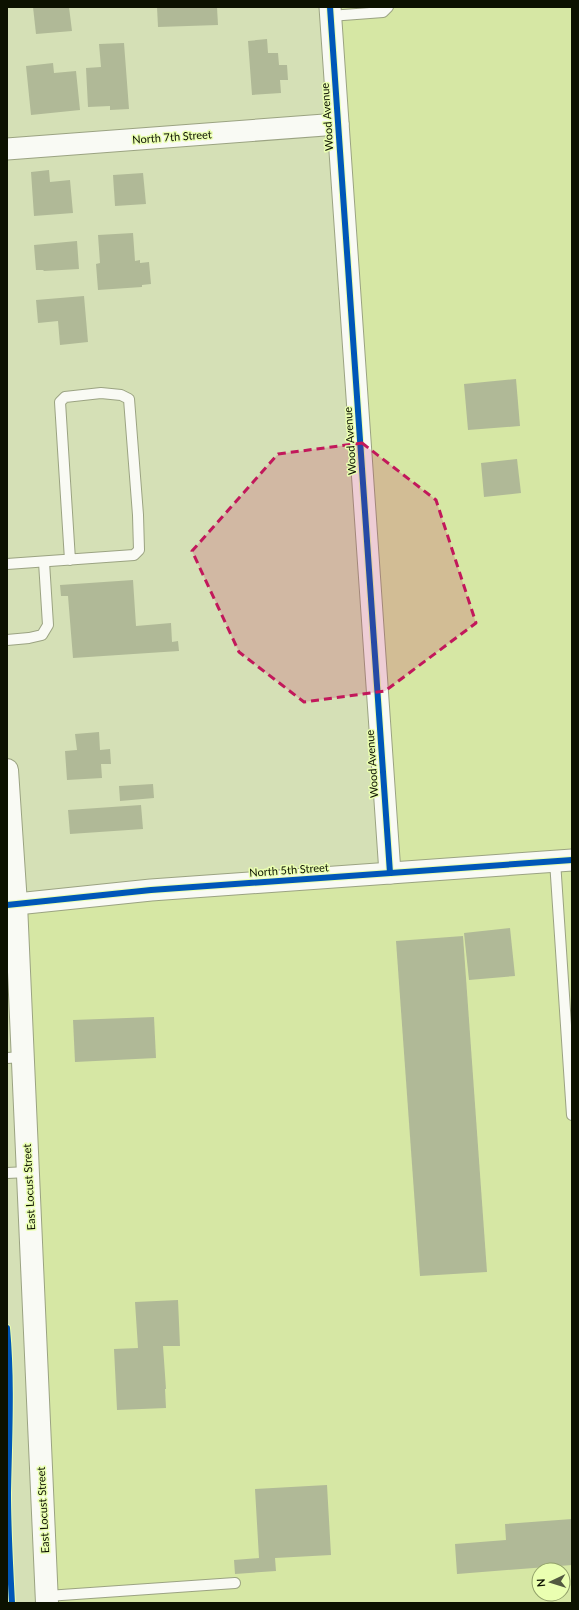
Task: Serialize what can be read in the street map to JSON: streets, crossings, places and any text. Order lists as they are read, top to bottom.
{
  "streets": {
    "main road": ["East Locust Street"],
    "street": ["Wood Avenue", "North 7th Street", "North 5th Street"]
  },
  "crossings": [
    ["Wood Avenue", "North 7th Street"],
    ["Wood Avenue", "North 5th Street"],
    ["North 5th Street", "East Locust Street"]
  ],
  "north": "left"
}
